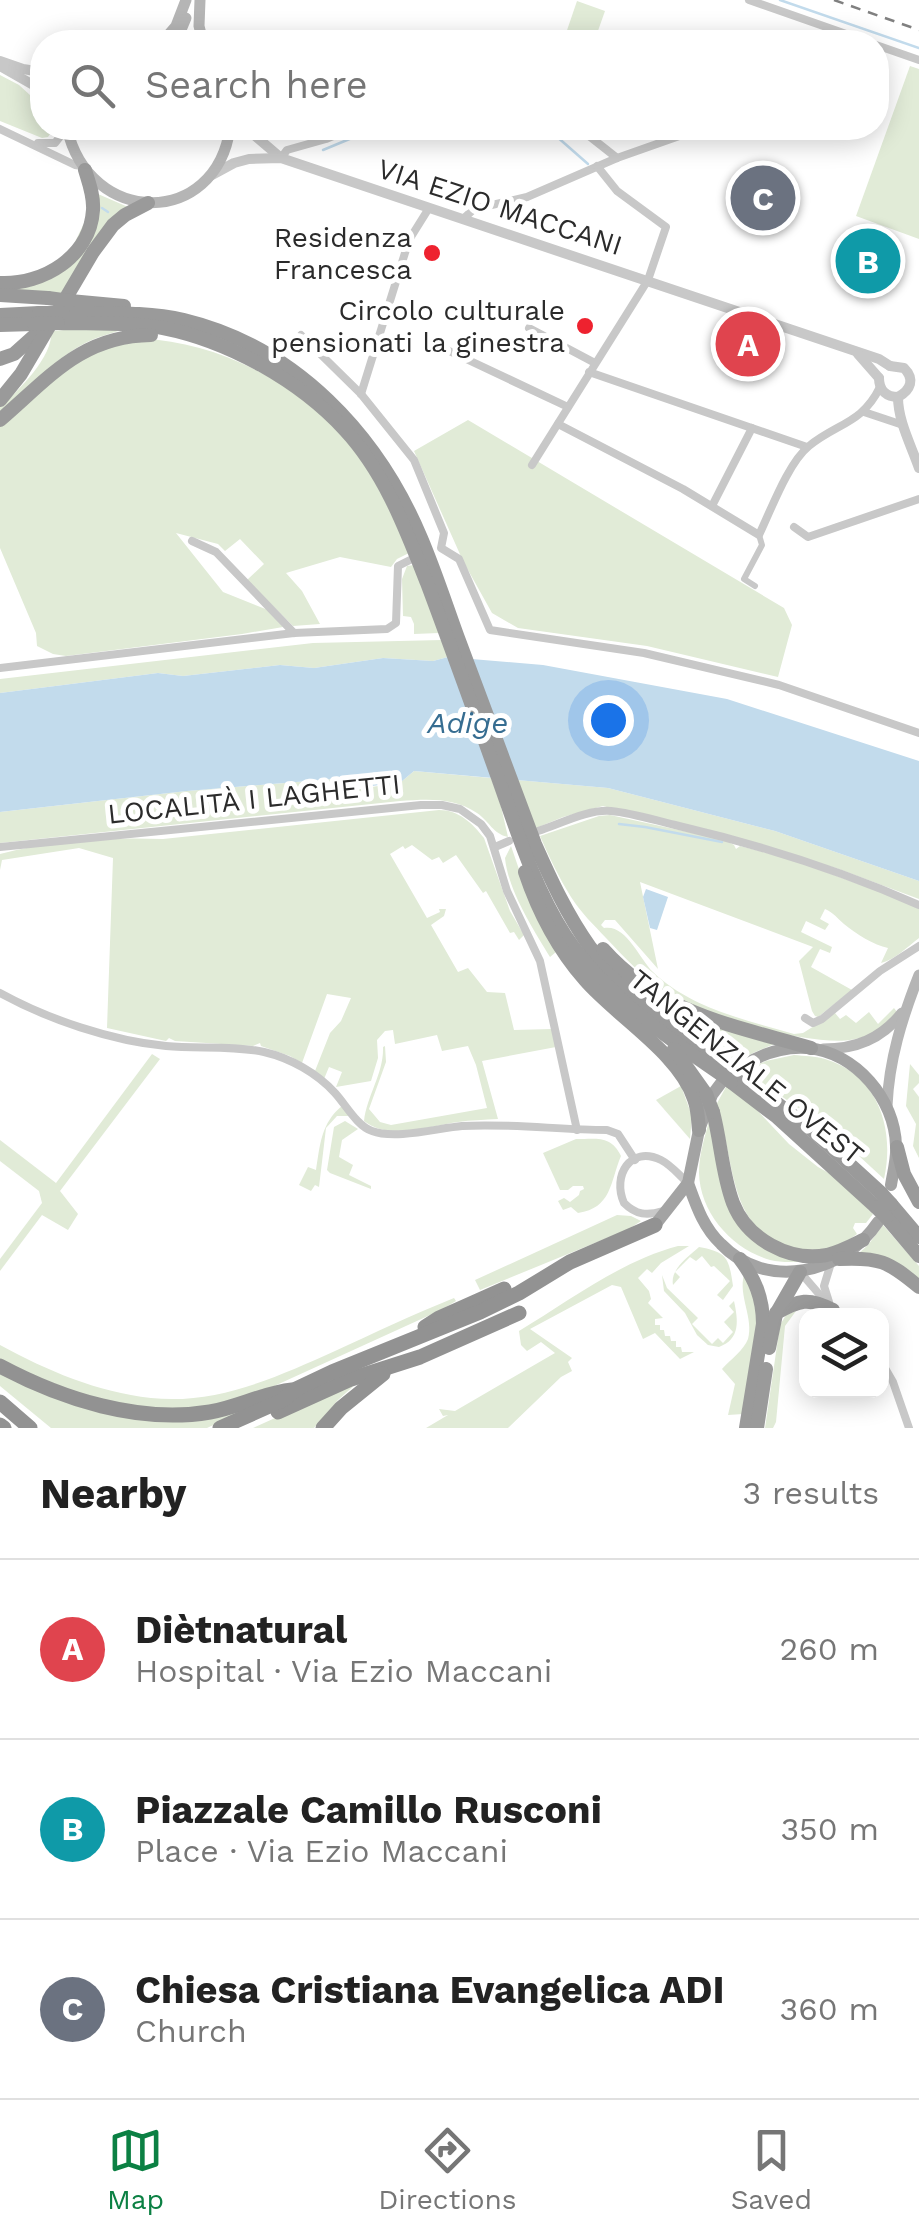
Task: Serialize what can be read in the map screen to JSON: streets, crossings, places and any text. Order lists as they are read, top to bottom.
{
  "streets": {
    "highway": ["TANGENZIALE OVEST"],
    "street": ["VIA EZIO MACCANI", "LOCALITÀ I LAGHETTI"]
  },
  "water": ["Adige"],
  "places": ["Residenza Francesca", "Circolo culturale pensionati la ginestra"],
  "page": {
    "search": "Search here",
    "pins": ["C", "B", "A"],
    "heading": ["Nearby", "3 results"],
    "list": [
      {
        "mark": "A",
        "name": "Diètnatural",
        "note": "Hospital · Via Ezio Maccani",
        "value": "260 m"
      },
      {
        "mark": "B",
        "name": "Piazzale Camillo Rusconi",
        "note": "Place · Via Ezio Maccani",
        "value": "350 m"
      },
      {
        "mark": "C",
        "name": "Chiesa Cristiana Evangelica ADI",
        "note": "Church",
        "value": "360 m"
      }
    ],
    "nav": ["Map", "Directions", "Saved"]
  }
}
